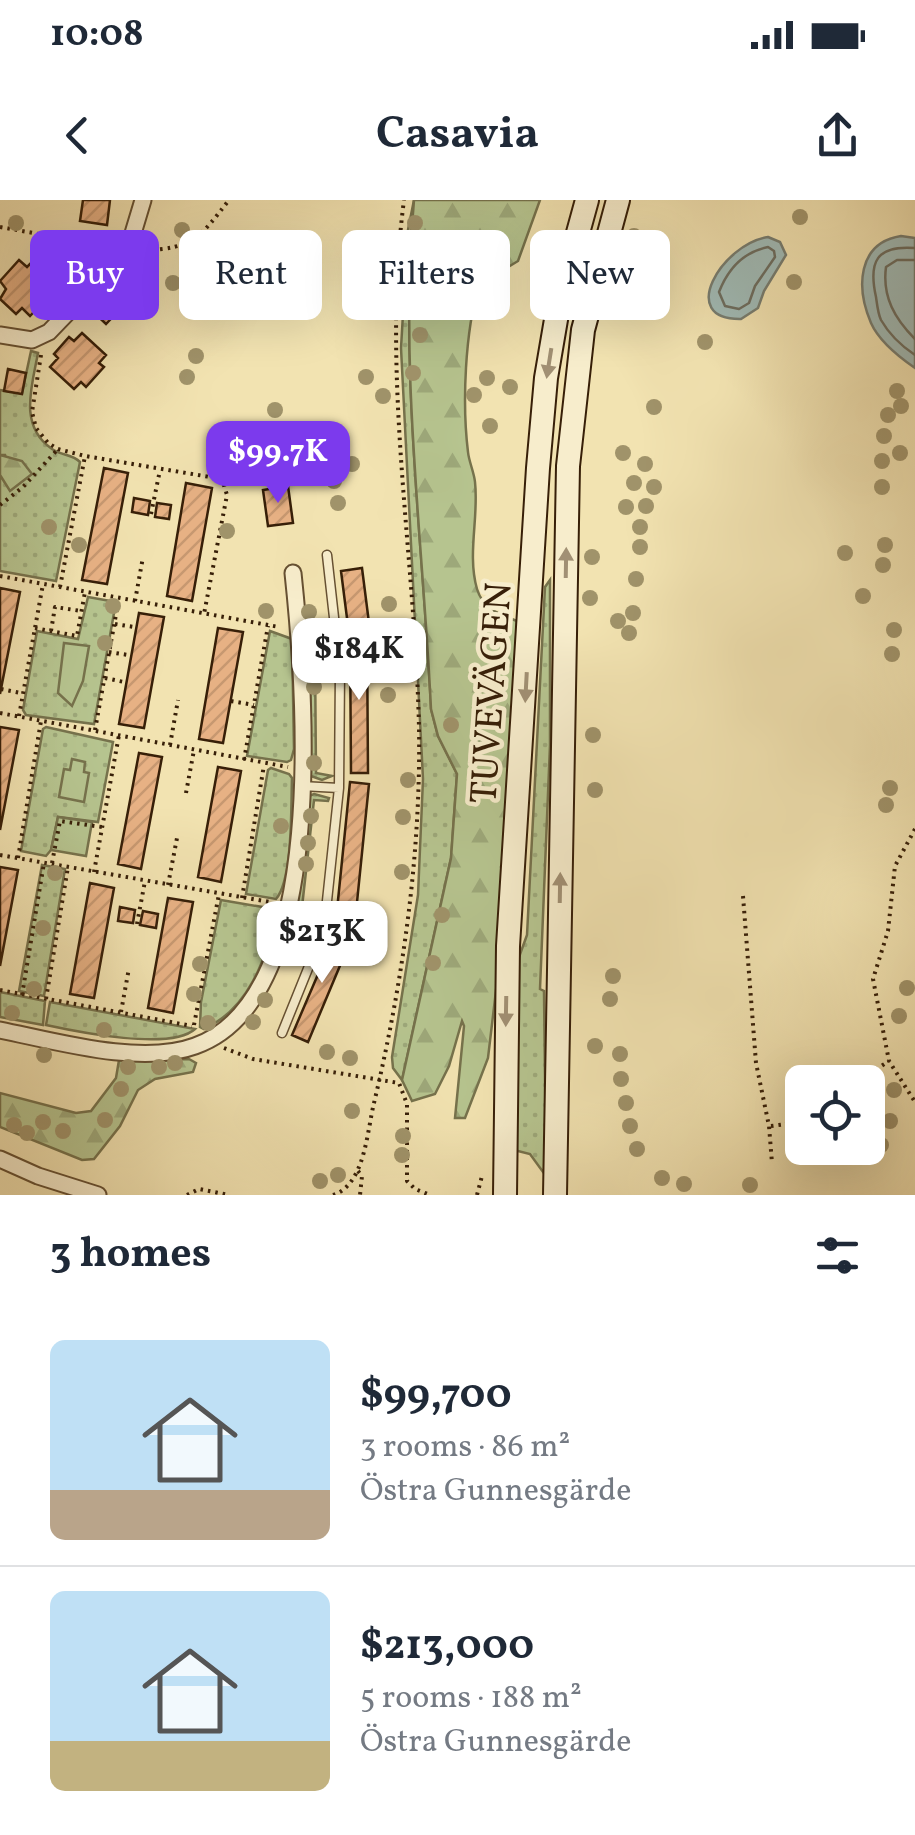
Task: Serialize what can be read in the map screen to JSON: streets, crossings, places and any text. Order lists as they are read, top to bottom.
{
  "streets": {
    "main road": ["TUVEVÄGEN"]
  },
  "page": {
    "status": "10:08",
    "header": "Casavia",
    "chip": [
      "Buy",
      "Rent",
      "Filters",
      "New"
    ],
    "price": ["$99.7K", "$184K", "$213K"],
    "heading": "3 homes",
    "list": [
      {
        "name": "$99,700",
        "note": "3 rooms · 86 m² · Östra Gunnesgärde"
      },
      {
        "name": "$213,000",
        "note": "5 rooms · 188 m² · Östra Gunnesgärde"
      }
    ]
  }
}
